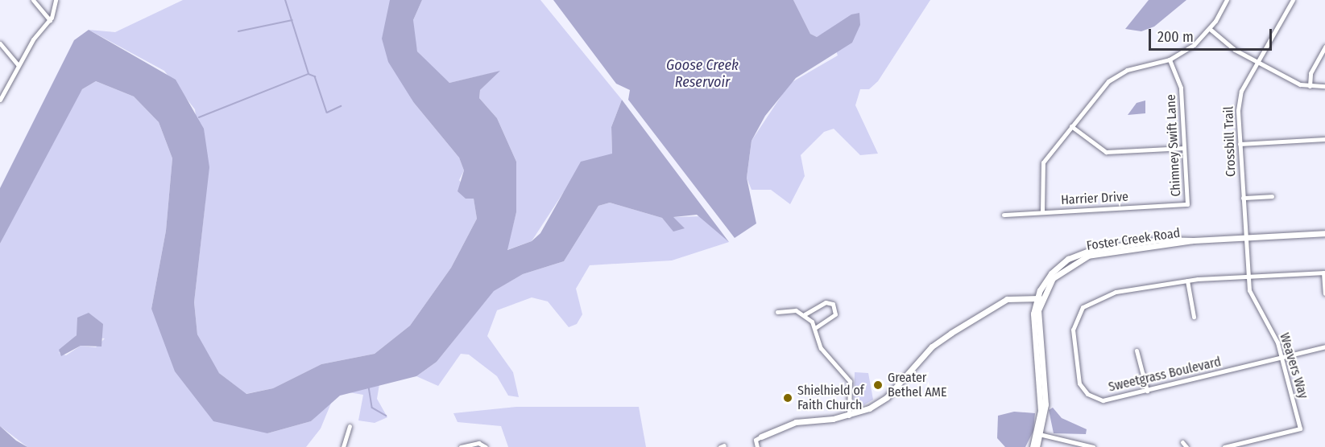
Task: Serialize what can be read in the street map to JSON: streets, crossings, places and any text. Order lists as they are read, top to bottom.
{
  "streets": {
    "street": [
      "Crossbill Trail",
      "Chimney Swift Lane",
      "Harrier Drive",
      "Foster Creek Road",
      "Weavers Way",
      "Sweetgrass Boulevard"
    ]
  },
  "crossings": [
    ["Crossbill Trail", "Foster Creek Road"],
    ["Crossbill Trail", "Weavers Way"],
    ["Chimney Swift Lane", "Harrier Drive"],
    ["Foster Creek Road", "Weavers Way"],
    ["Weavers Way", "Sweetgrass Boulevard"]
  ],
  "water": ["Goose Creek Reservoir"],
  "places": ["Greater Bethel AME", "Shielhield of Faith Church"],
  "scale_bar": "200 m"
}
